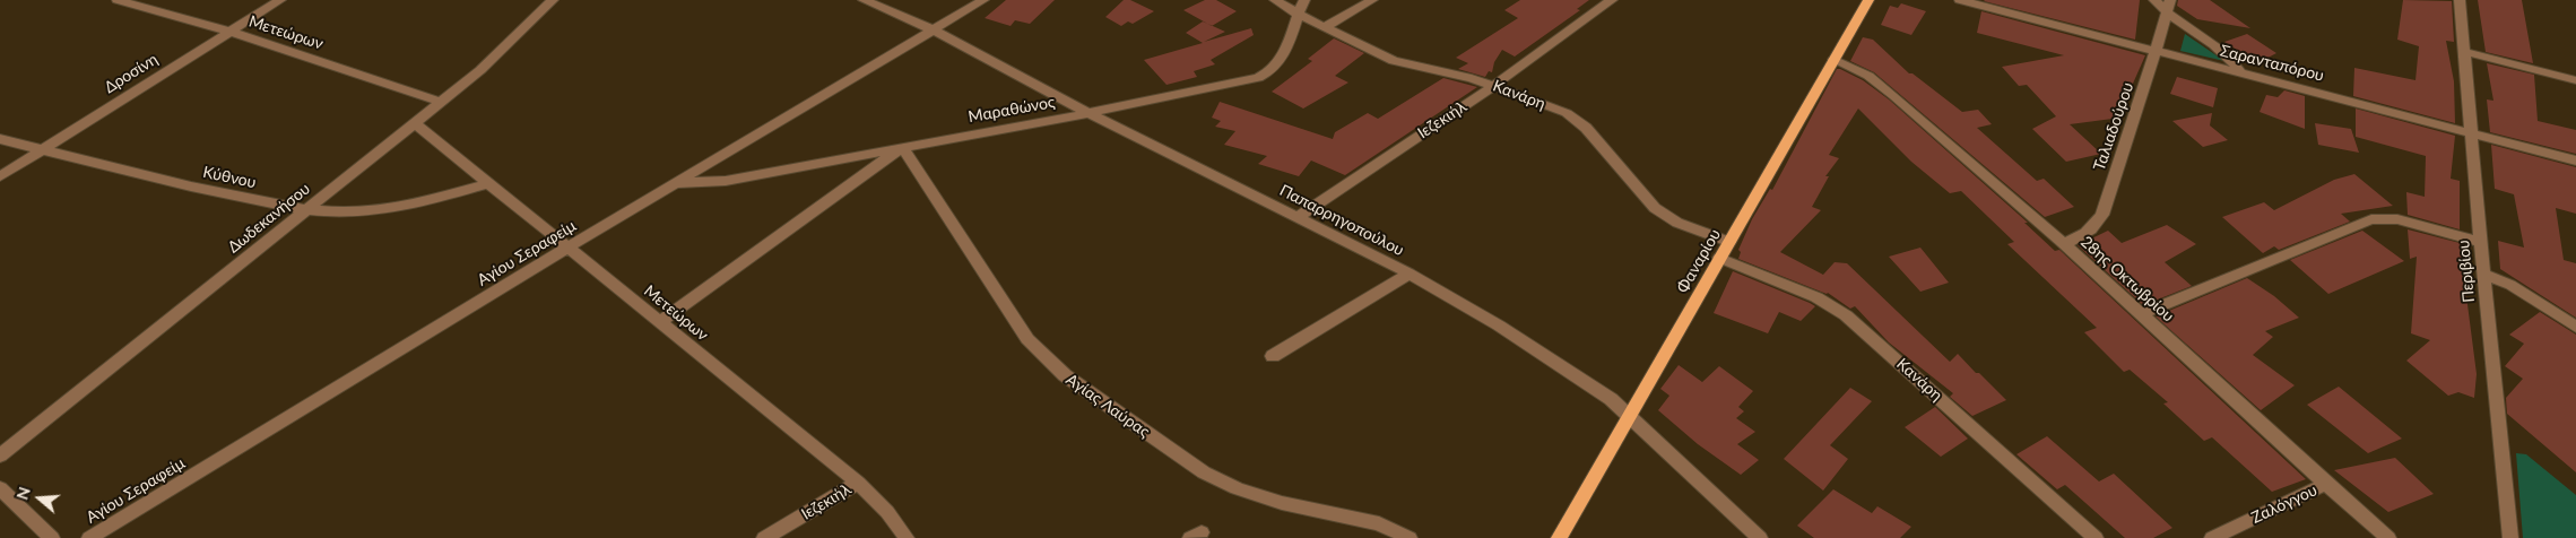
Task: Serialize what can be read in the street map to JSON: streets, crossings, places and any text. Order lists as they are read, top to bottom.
{
  "streets": {
    "main road": ["Φαναρίου"],
    "street": [
      "Μετεώρων",
      "Σαρανταπόρου",
      "Δροσίνη",
      "Κανάρη",
      "Μαραθώνος",
      "Ιεζεκιήλ",
      "Ταλιαδούρου",
      "Κύθνου",
      "Δωδεκανήσου",
      "Παπαρρηγοπούλου",
      "Αγίου Σεραφείμ",
      "Περιβίου",
      "28ης Οκτωβρίου",
      "Αγίας Λαύρας",
      "Ζαλόγγου"
    ]
  },
  "crossings": [
    ["Μετεώρων", "Δροσίνη"],
    ["Μετεώρων", "Ιεζεκιήλ"],
    ["Μετεώρων", "Κύθνου"],
    ["Μετεώρων", "Δωδεκανήσου"],
    ["Μετεώρων", "Αγίου Σεραφείμ"],
    ["Σαρανταπόρου", "Ταλιαδούρου"],
    ["Σαρανταπόρου", "Περιβίου"],
    ["Δροσίνη", "Κύθνου"],
    ["Κανάρη", "Μαραθώνος"],
    ["Κανάρη", "Ιεζεκιήλ"],
    ["Κανάρη", "Φαναρίου"],
    ["Μαραθώνος", "Παπαρρηγοπούλου"],
    ["Μαραθώνος", "Αγίου Σεραφείμ"],
    ["Μαραθώνος", "Αγίας Λαύρας"],
    ["Ιεζεκιήλ", "Παπαρρηγοπούλου"],
    ["Ταλιαδούρου", "28ης Οκτωβρίου"],
    ["Κύθνου", "Δωδεκανήσου"],
    ["Παπαρρηγοπούλου", "Αγίου Σεραφείμ"],
    ["Παπαρρηγοπούλου", "Φαναρίου"],
    ["Φαναρίου", "28ης Οκτωβρίου"],
    ["28ης Οκτωβρίου", "Ζαλόγγου"]
  ],
  "north": "left"
}
